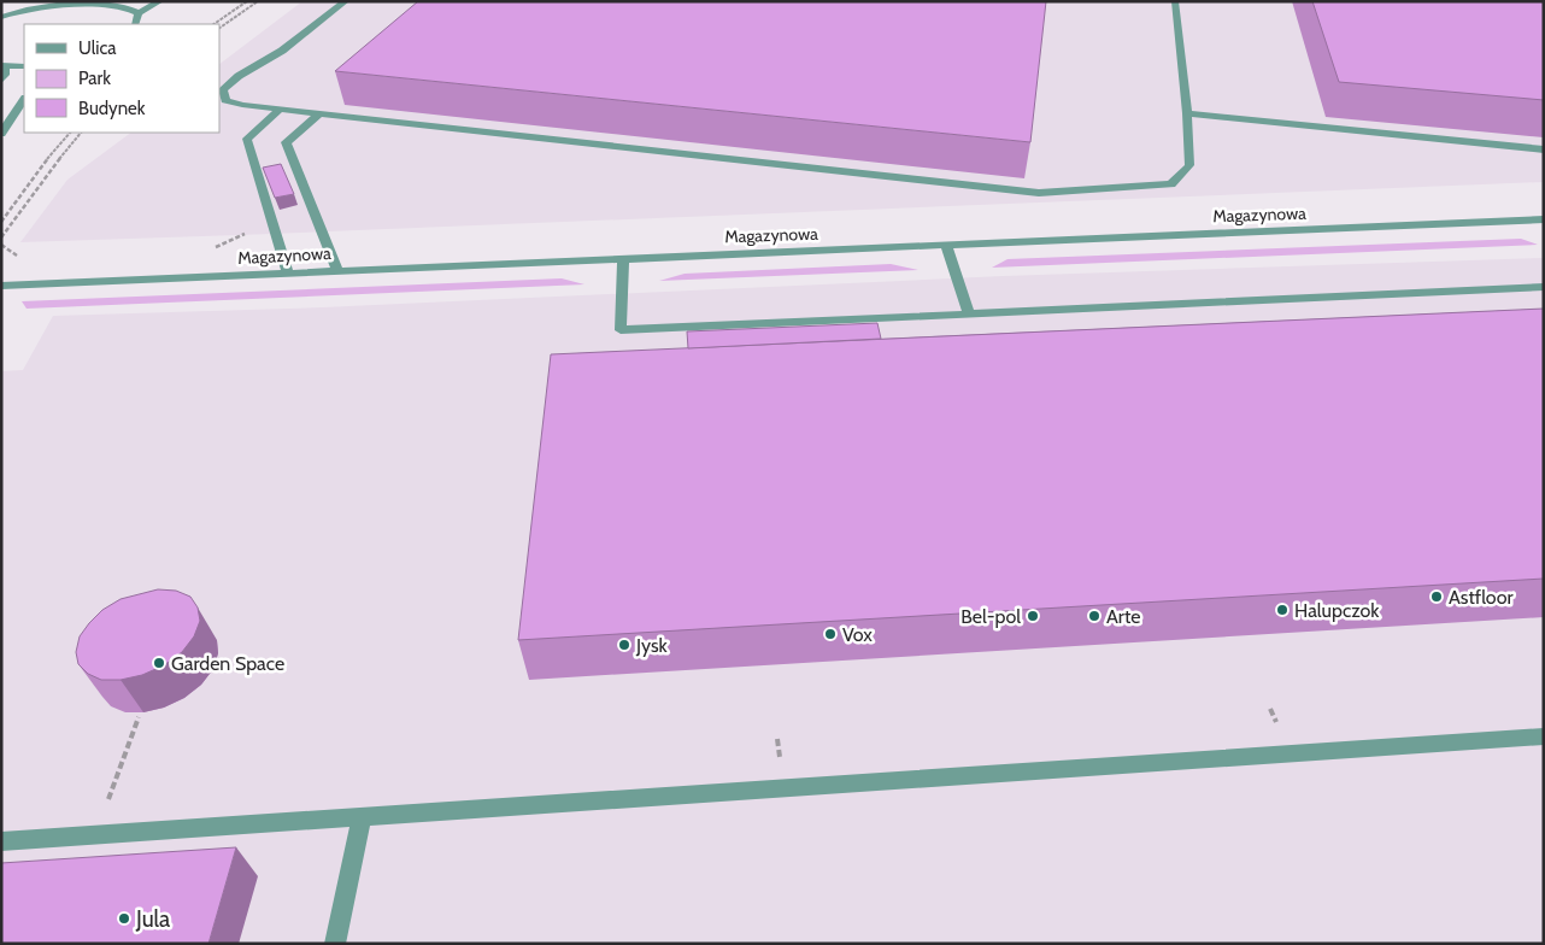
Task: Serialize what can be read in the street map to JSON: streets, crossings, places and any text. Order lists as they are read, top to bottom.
{
  "streets": {
    "street": ["Magazynowa"]
  },
  "places": [
    "Astfloor",
    "Halupczok",
    "Bel-pol",
    "Arte",
    "Vox",
    "Jysk",
    "Garden Space",
    "Jula"
  ],
  "legend": ["Ulica", "Park", "Budynek"]
}
